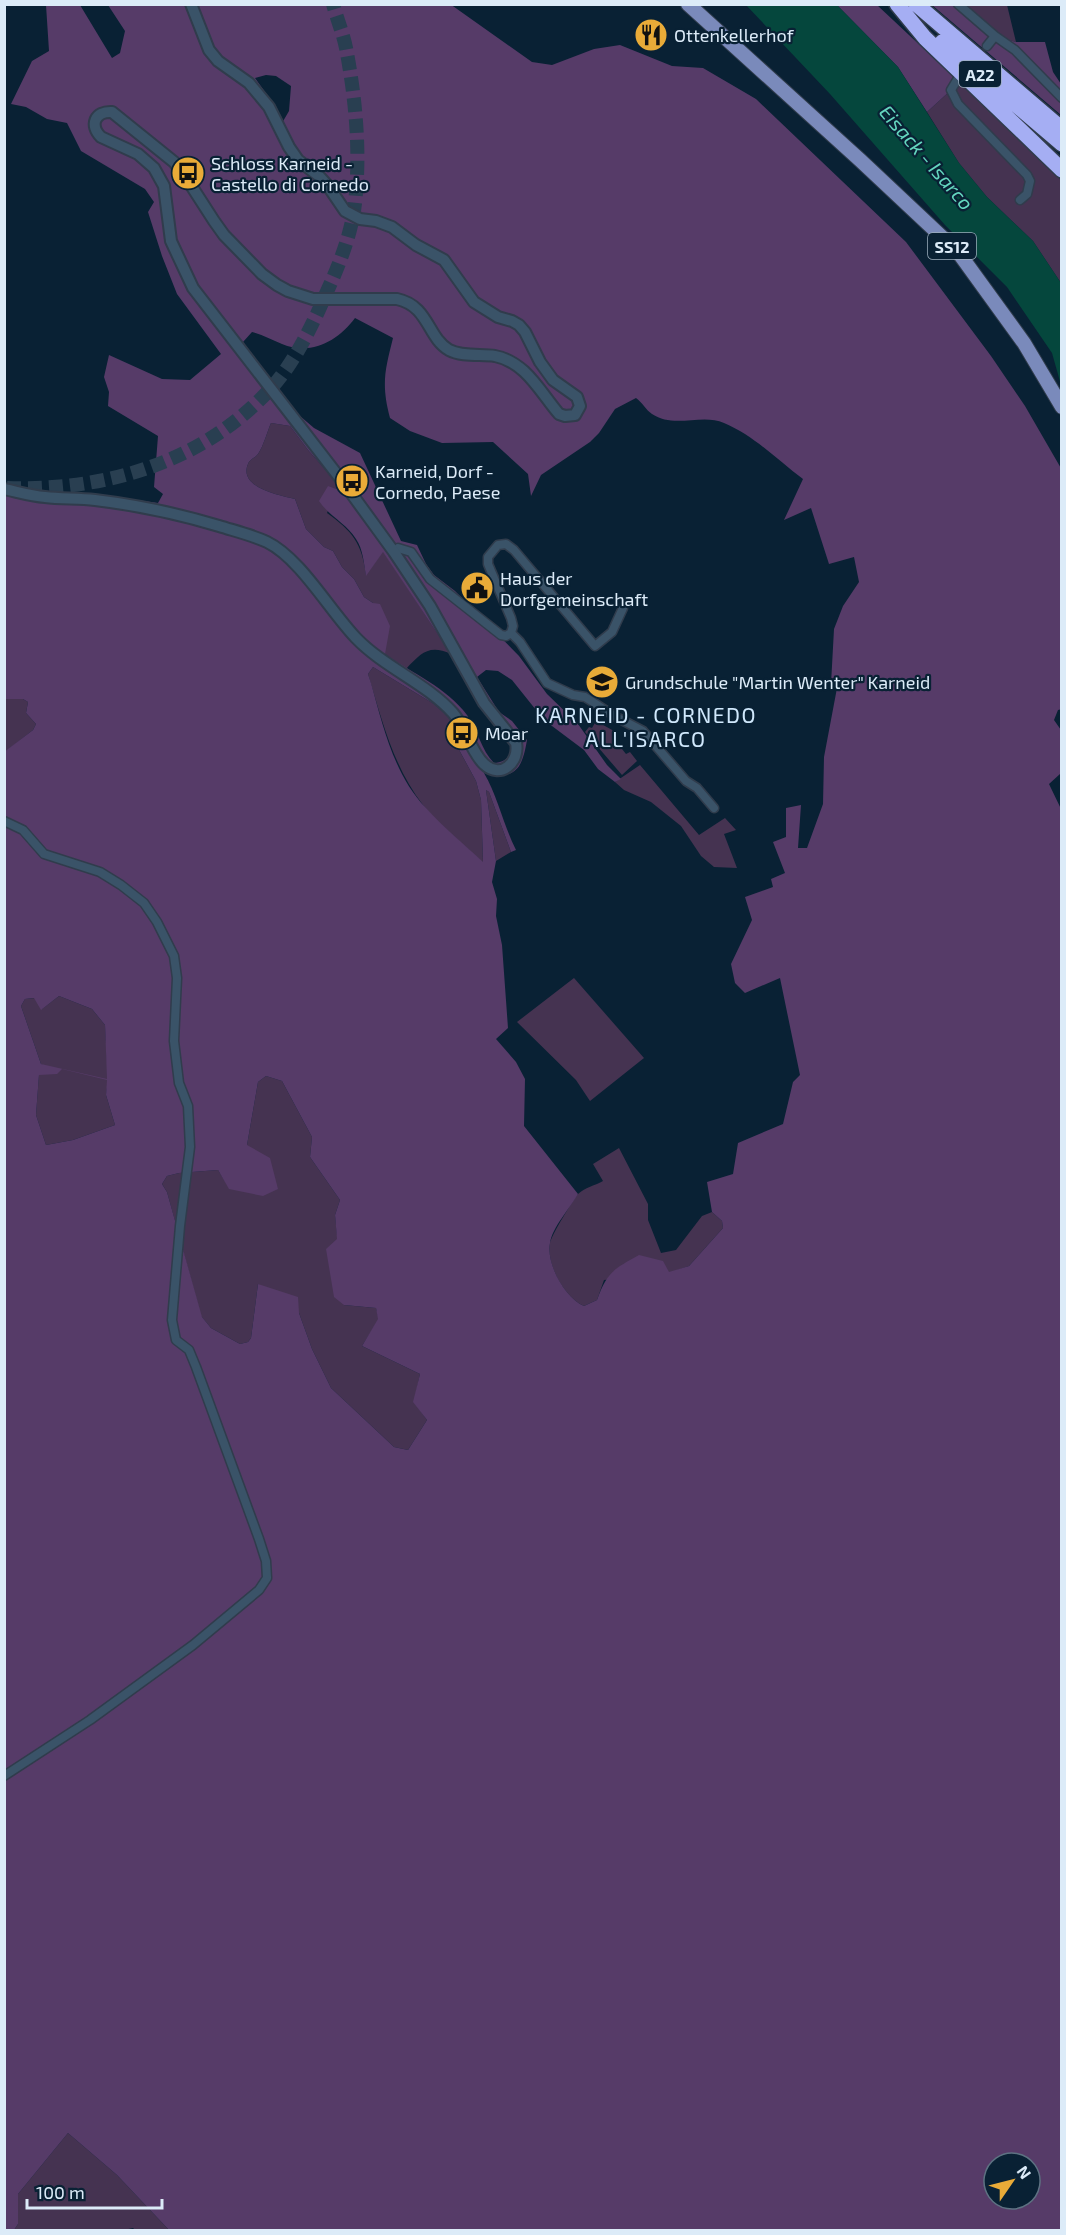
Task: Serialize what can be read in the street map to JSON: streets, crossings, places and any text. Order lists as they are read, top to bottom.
{
  "streets": {
    "highway": ["A22"],
    "main road": ["SS12"]
  },
  "districts": ["KARNEID - CORNEDO ALL'ISARCO"],
  "water": ["Eisack - Isarco"],
  "places": {
    "restaurant": ["Ottenkellerhof"],
    "bus stop": ["Schloss Karneid - Castello di Cornedo", "Karneid, Dorf - Cornedo, Paese", "Moar"],
    "public building": ["Haus der Dorfgemeinschaft"],
    "school or university": ["Grundschule \"Martin Wenter\" Karneid"]
  },
  "scale_bar": "100 m",
  "north": "top right"
}
